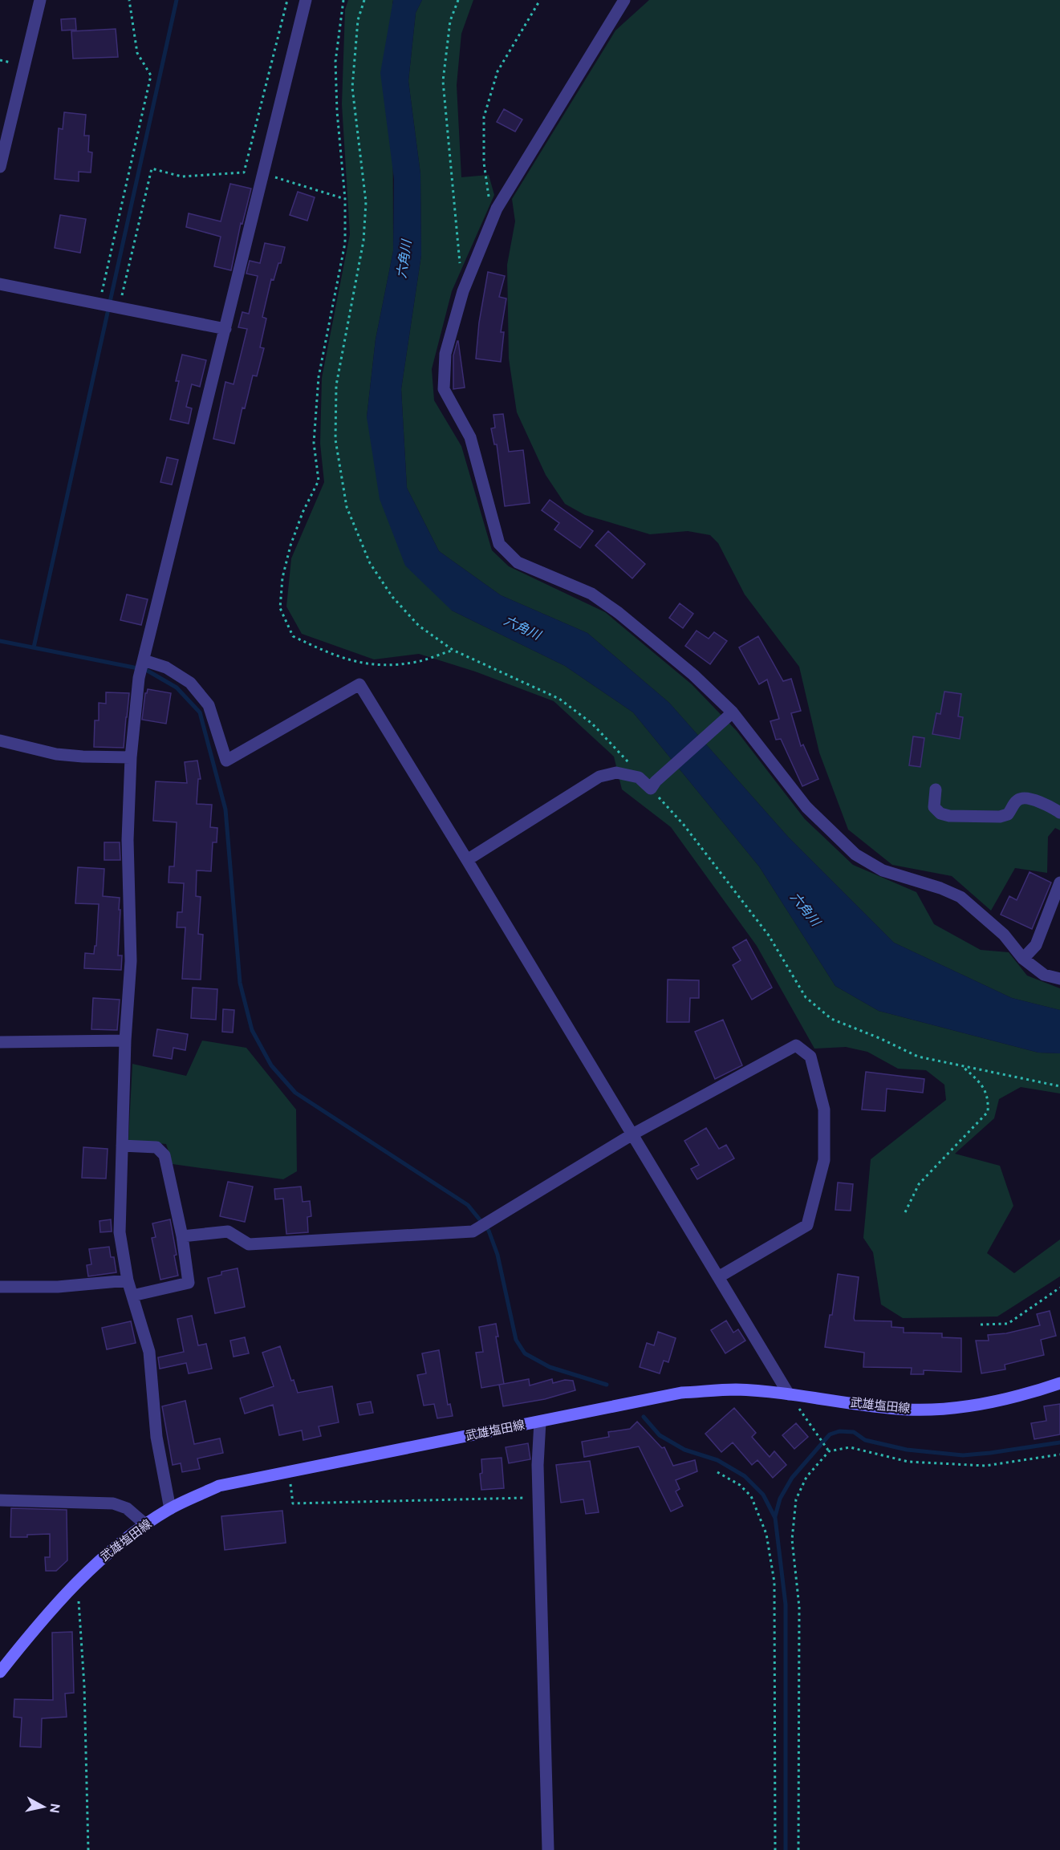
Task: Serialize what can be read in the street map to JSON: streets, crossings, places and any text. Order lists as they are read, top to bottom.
{
  "streets": {
    "main road": ["武雄塩田線"]
  },
  "water": ["六角川"],
  "north": "right"
}
